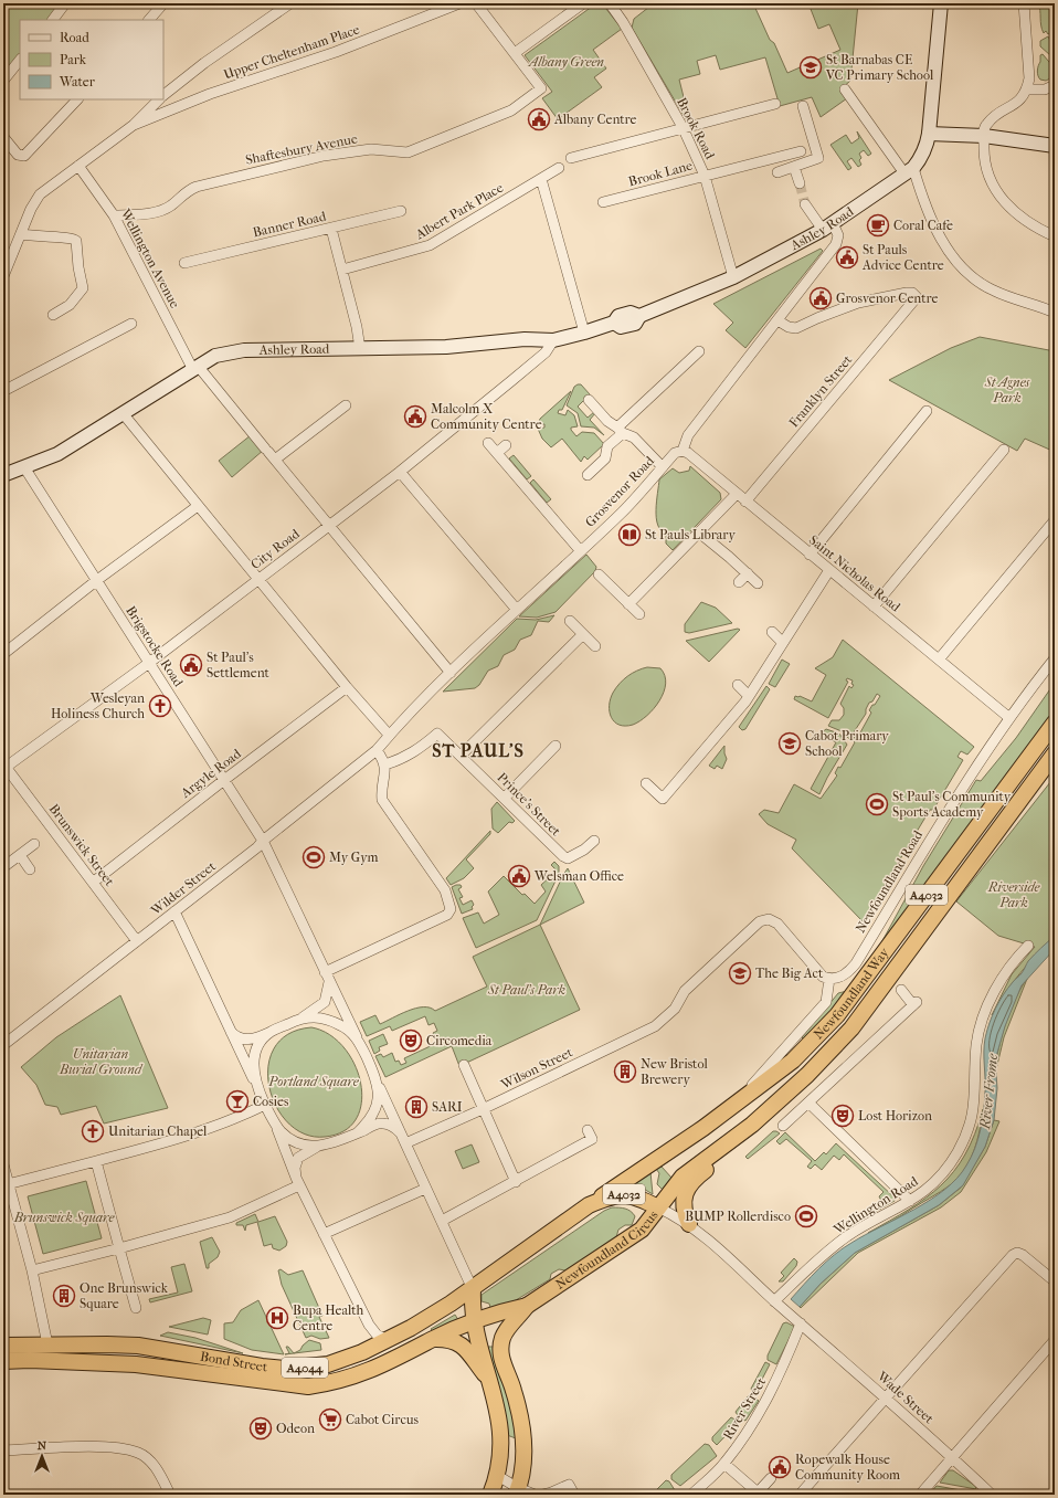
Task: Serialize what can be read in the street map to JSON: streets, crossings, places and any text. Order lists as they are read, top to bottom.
{
  "streets": {
    "highway": [
      "A4032",
      "Newfoundland Way",
      "Newfoundland Circus",
      "Bond Street",
      "A4044"
    ],
    "main road": ["Ashley Road"],
    "street": [
      "Upper Cheltenham Place",
      "Brook Road",
      "Shaftesbury Avenue",
      "Brook Lane",
      "Albert Park Place",
      "Banner Road",
      "Wellington Avenue",
      "Franklyn Street",
      "Grosvenor Road",
      "City Road",
      "Saint Nicholas Road",
      "Brigstocke Road",
      "Argyle Road",
      "Prince's Street",
      "Brunswick Street",
      "Newfoundland Road",
      "Wilder Street",
      "Wilson Street",
      "Wellington Road",
      "Wade Street",
      "River Street"
    ]
  },
  "crossings": [
    ["Brook Road", "Brook Lane"],
    ["Brook Road", "Ashley Road"],
    ["Shaftesbury Avenue", "Wellington Avenue"],
    ["Ashley Road", "Wellington Avenue"],
    ["Ashley Road", "Grosvenor Road"],
    ["Ashley Road", "City Road"],
    ["Ashley Road", "Brigstocke Road"],
    ["Wellington Avenue", "Grosvenor Road"],
    ["Wellington Avenue", "City Road"],
    ["Franklyn Street", "Grosvenor Road"],
    ["Franklyn Street", "Saint Nicholas Road"],
    ["Grosvenor Road", "Saint Nicholas Road"],
    ["Grosvenor Road", "Wilder Street"],
    ["City Road", "Brigstocke Road"],
    ["City Road", "Brunswick Street"],
    ["Saint Nicholas Road", "Newfoundland Road"],
    ["Brigstocke Road", "Argyle Road"],
    ["Brigstocke Road", "Wilder Street"],
    ["Argyle Road", "Brunswick Street"],
    ["Brunswick Street", "Wilder Street"],
    ["Newfoundland Road", "Wilson Street"],
    ["Newfoundland Way", "Newfoundland Circus"],
    ["Newfoundland Way", "Wade Street"],
    ["Wellington Road", "Wade Street"],
    ["Newfoundland Circus", "Bond Street"],
    ["Newfoundland Circus", "Wade Street"],
    ["Wade Street", "River Street"]
  ],
  "districts": ["ST PAUL'S"],
  "water": ["River Frome"],
  "parks": [
    "Albany Green",
    "St Agnes Park",
    "Riverside Park",
    "St Paul's Park",
    "Unitarian Burial Ground",
    "Portland Square",
    "Brunswick Square"
  ],
  "places": {
    "school or university": ["St Barnabas CE VC Primary School", "Cabot Primary School", "The Big Act"],
    "public building": [
      "Albany Centre",
      "St Pauls Advice Centre",
      "Grosvenor Centre",
      "Malcolm X Community Centre",
      "St Paul's Settlement",
      "Welsman Office",
      "Ropewalk House Community Room"
    ],
    "cafe": ["Coral Cafe"],
    "library": ["St Pauls Library"],
    "church": ["Wesleyan Holiness Church", "Unitarian Chapel"],
    "sports": ["St Paul's Community Sports Academy", "My Gym", "BUMP Rollerdisco"],
    "theatre": ["Circomedia", "Lost Horizon", "Odeon"],
    "building": ["New Bristol Brewery", "SARI", "One Brunswick Square"],
    "bar": ["Cosies"],
    "hospital": ["Bupa Health Centre"],
    "supermarket": ["Cabot Circus"]
  },
  "legend": ["Road", "Park", "Water"],
  "north": "top"
}
